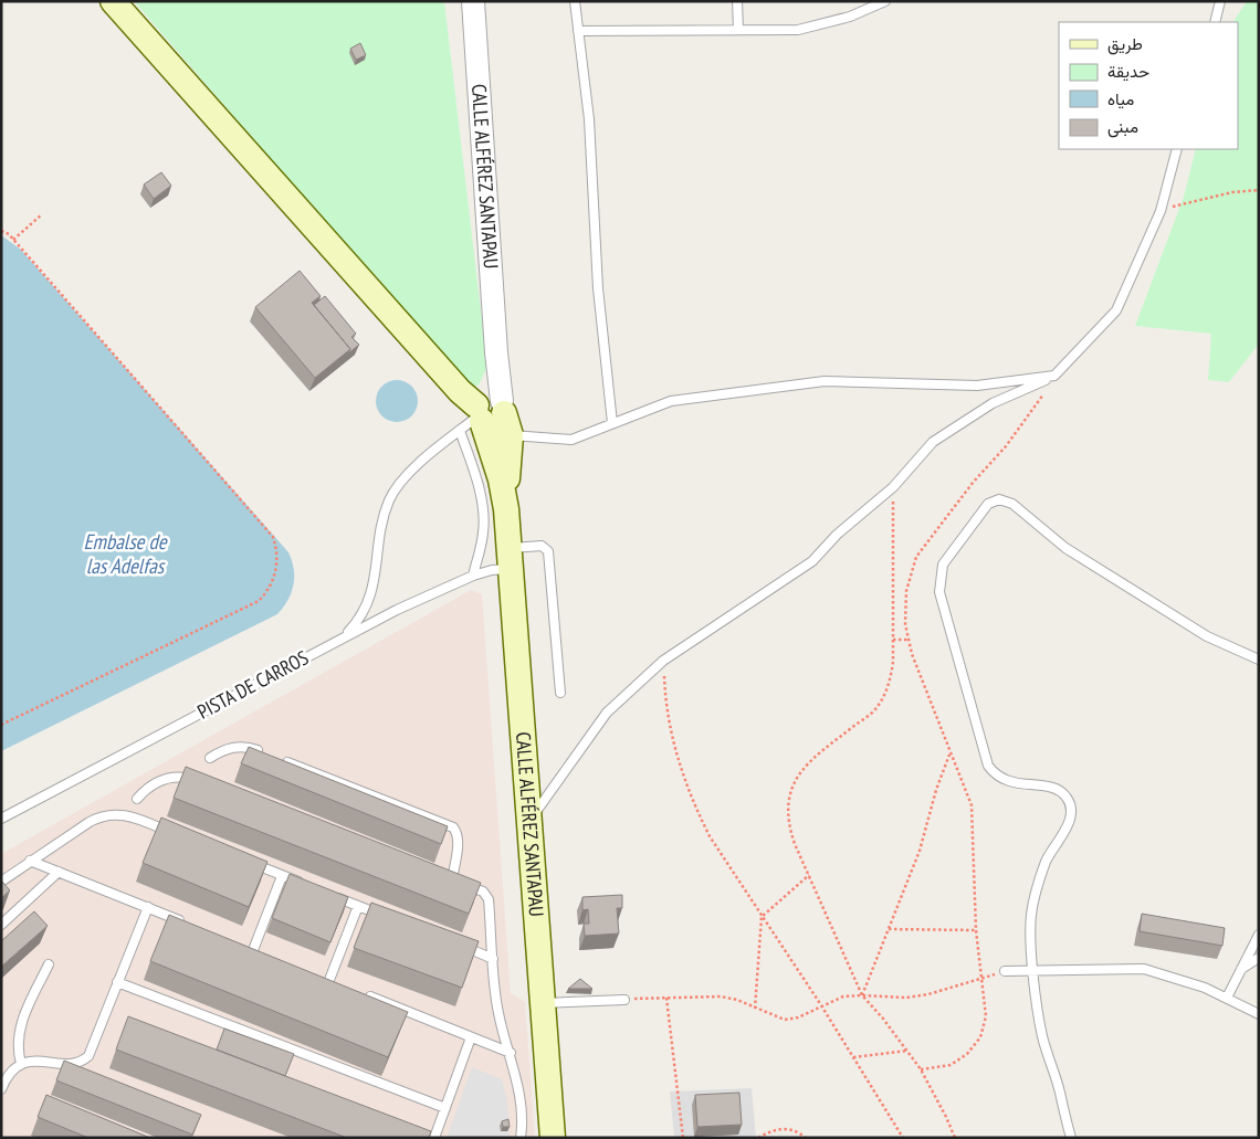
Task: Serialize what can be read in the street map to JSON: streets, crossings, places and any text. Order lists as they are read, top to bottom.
{
  "streets": {
    "main road": ["CALLE ALFÉREZ SANTAPAU"],
    "lane": ["PISTA DE CARROS"]
  },
  "crossings": [
    ["CALLE ALFÉREZ SANTAPAU", "PISTA DE CARROS"]
  ],
  "water": ["Embalse de las Adelfas"],
  "legend": [
    "طريق",
    "حديقة",
    "مياه",
    "مبنى"
  ]
}
